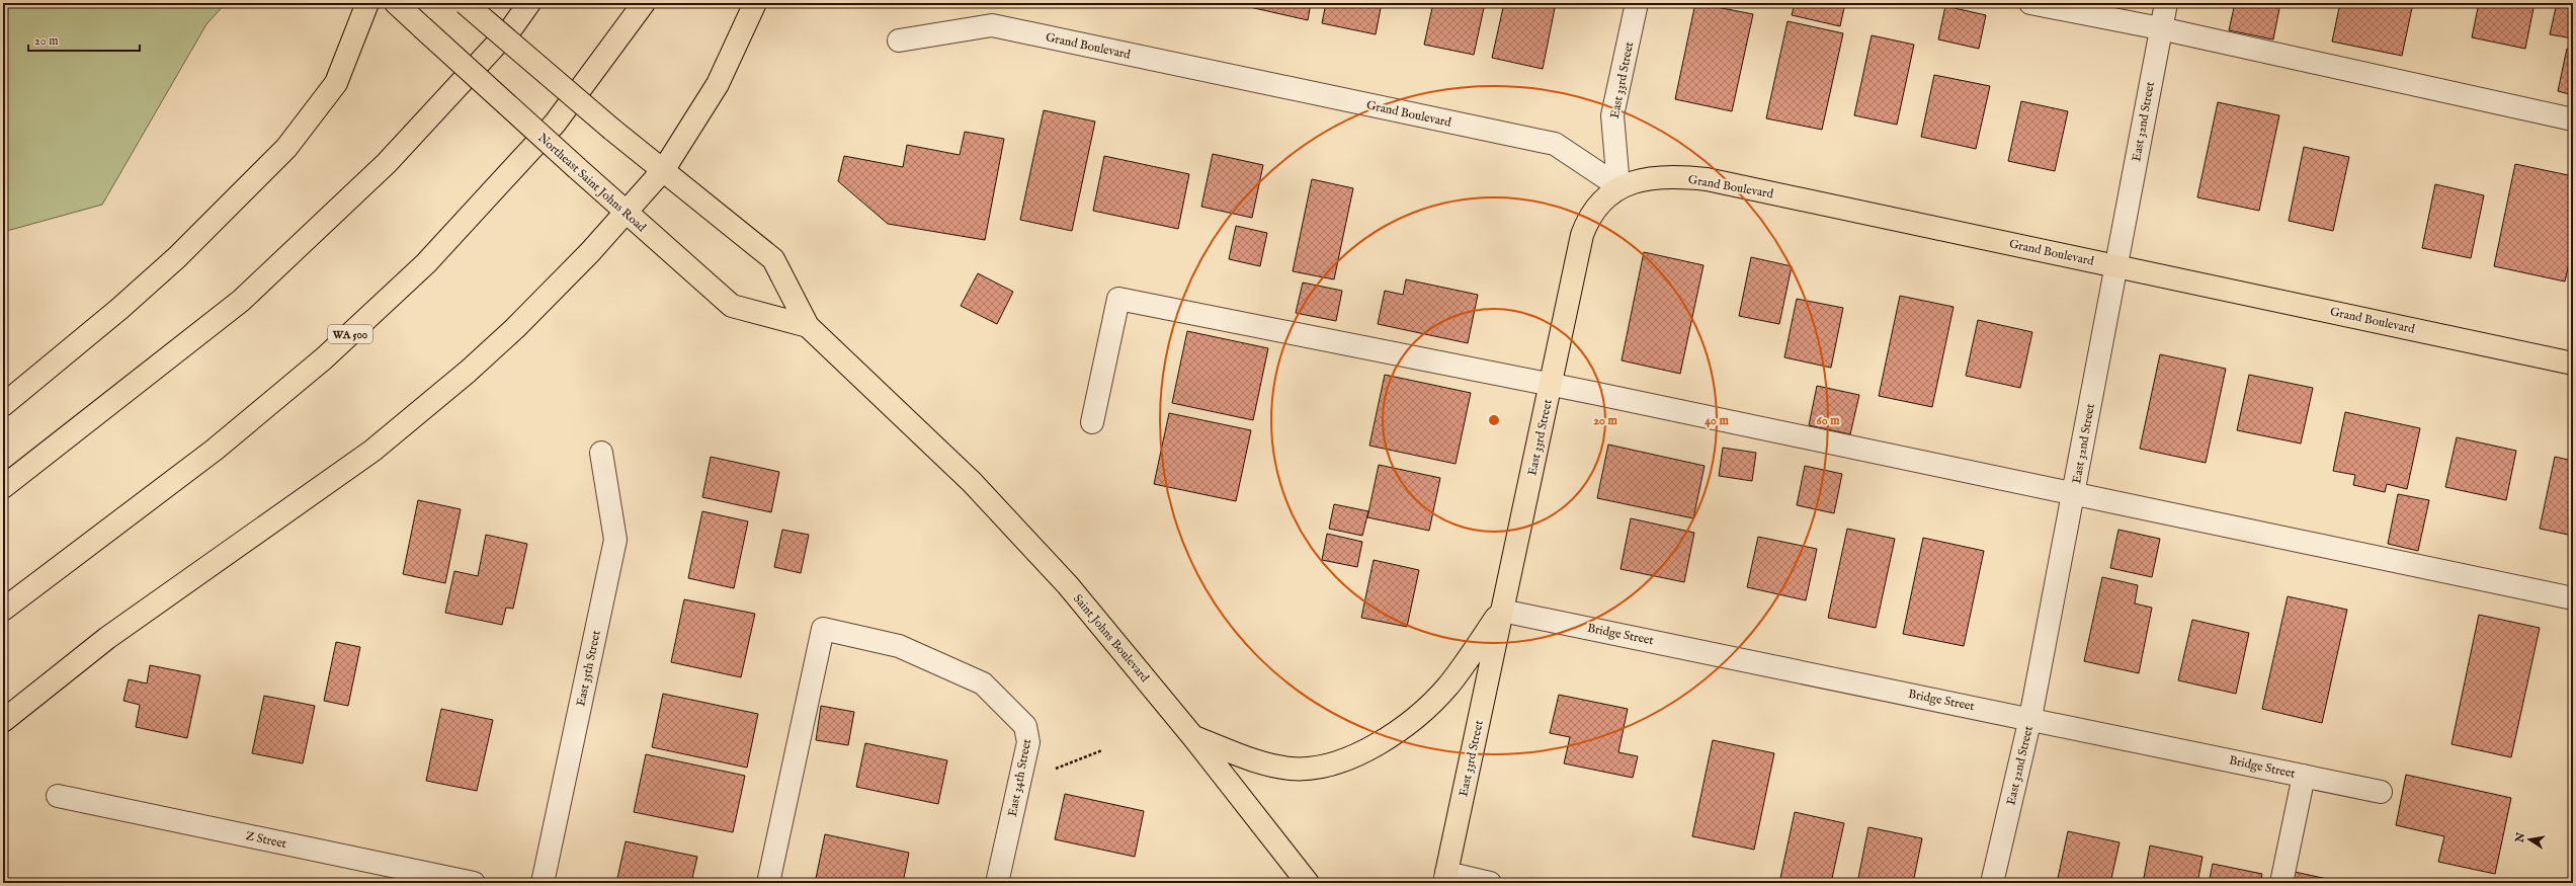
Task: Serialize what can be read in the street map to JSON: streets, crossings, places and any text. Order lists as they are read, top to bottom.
{
  "streets": {
    "main road": [
      "Grand Boulevard",
      "East 33rd Street",
      "Northeast Saint Johns Road",
      "WA 500",
      "Saint Johns Boulevard"
    ],
    "street": [
      "East 32nd Street",
      "Bridge Street",
      "East 35th Street",
      "East 34th Street",
      "Z Street"
    ]
  },
  "crossings": [
    ["Grand Boulevard", "East 33rd Street"],
    ["Grand Boulevard", "East 32nd Street"],
    ["East 33rd Street", "Bridge Street"],
    ["East 32nd Street", "Bridge Street"],
    ["Northeast Saint Johns Road", "Saint Johns Boulevard"]
  ],
  "scale_bar": "20 m",
  "north": "left",
  "rings": ["20 m", "40 m", "60 m"]
}
